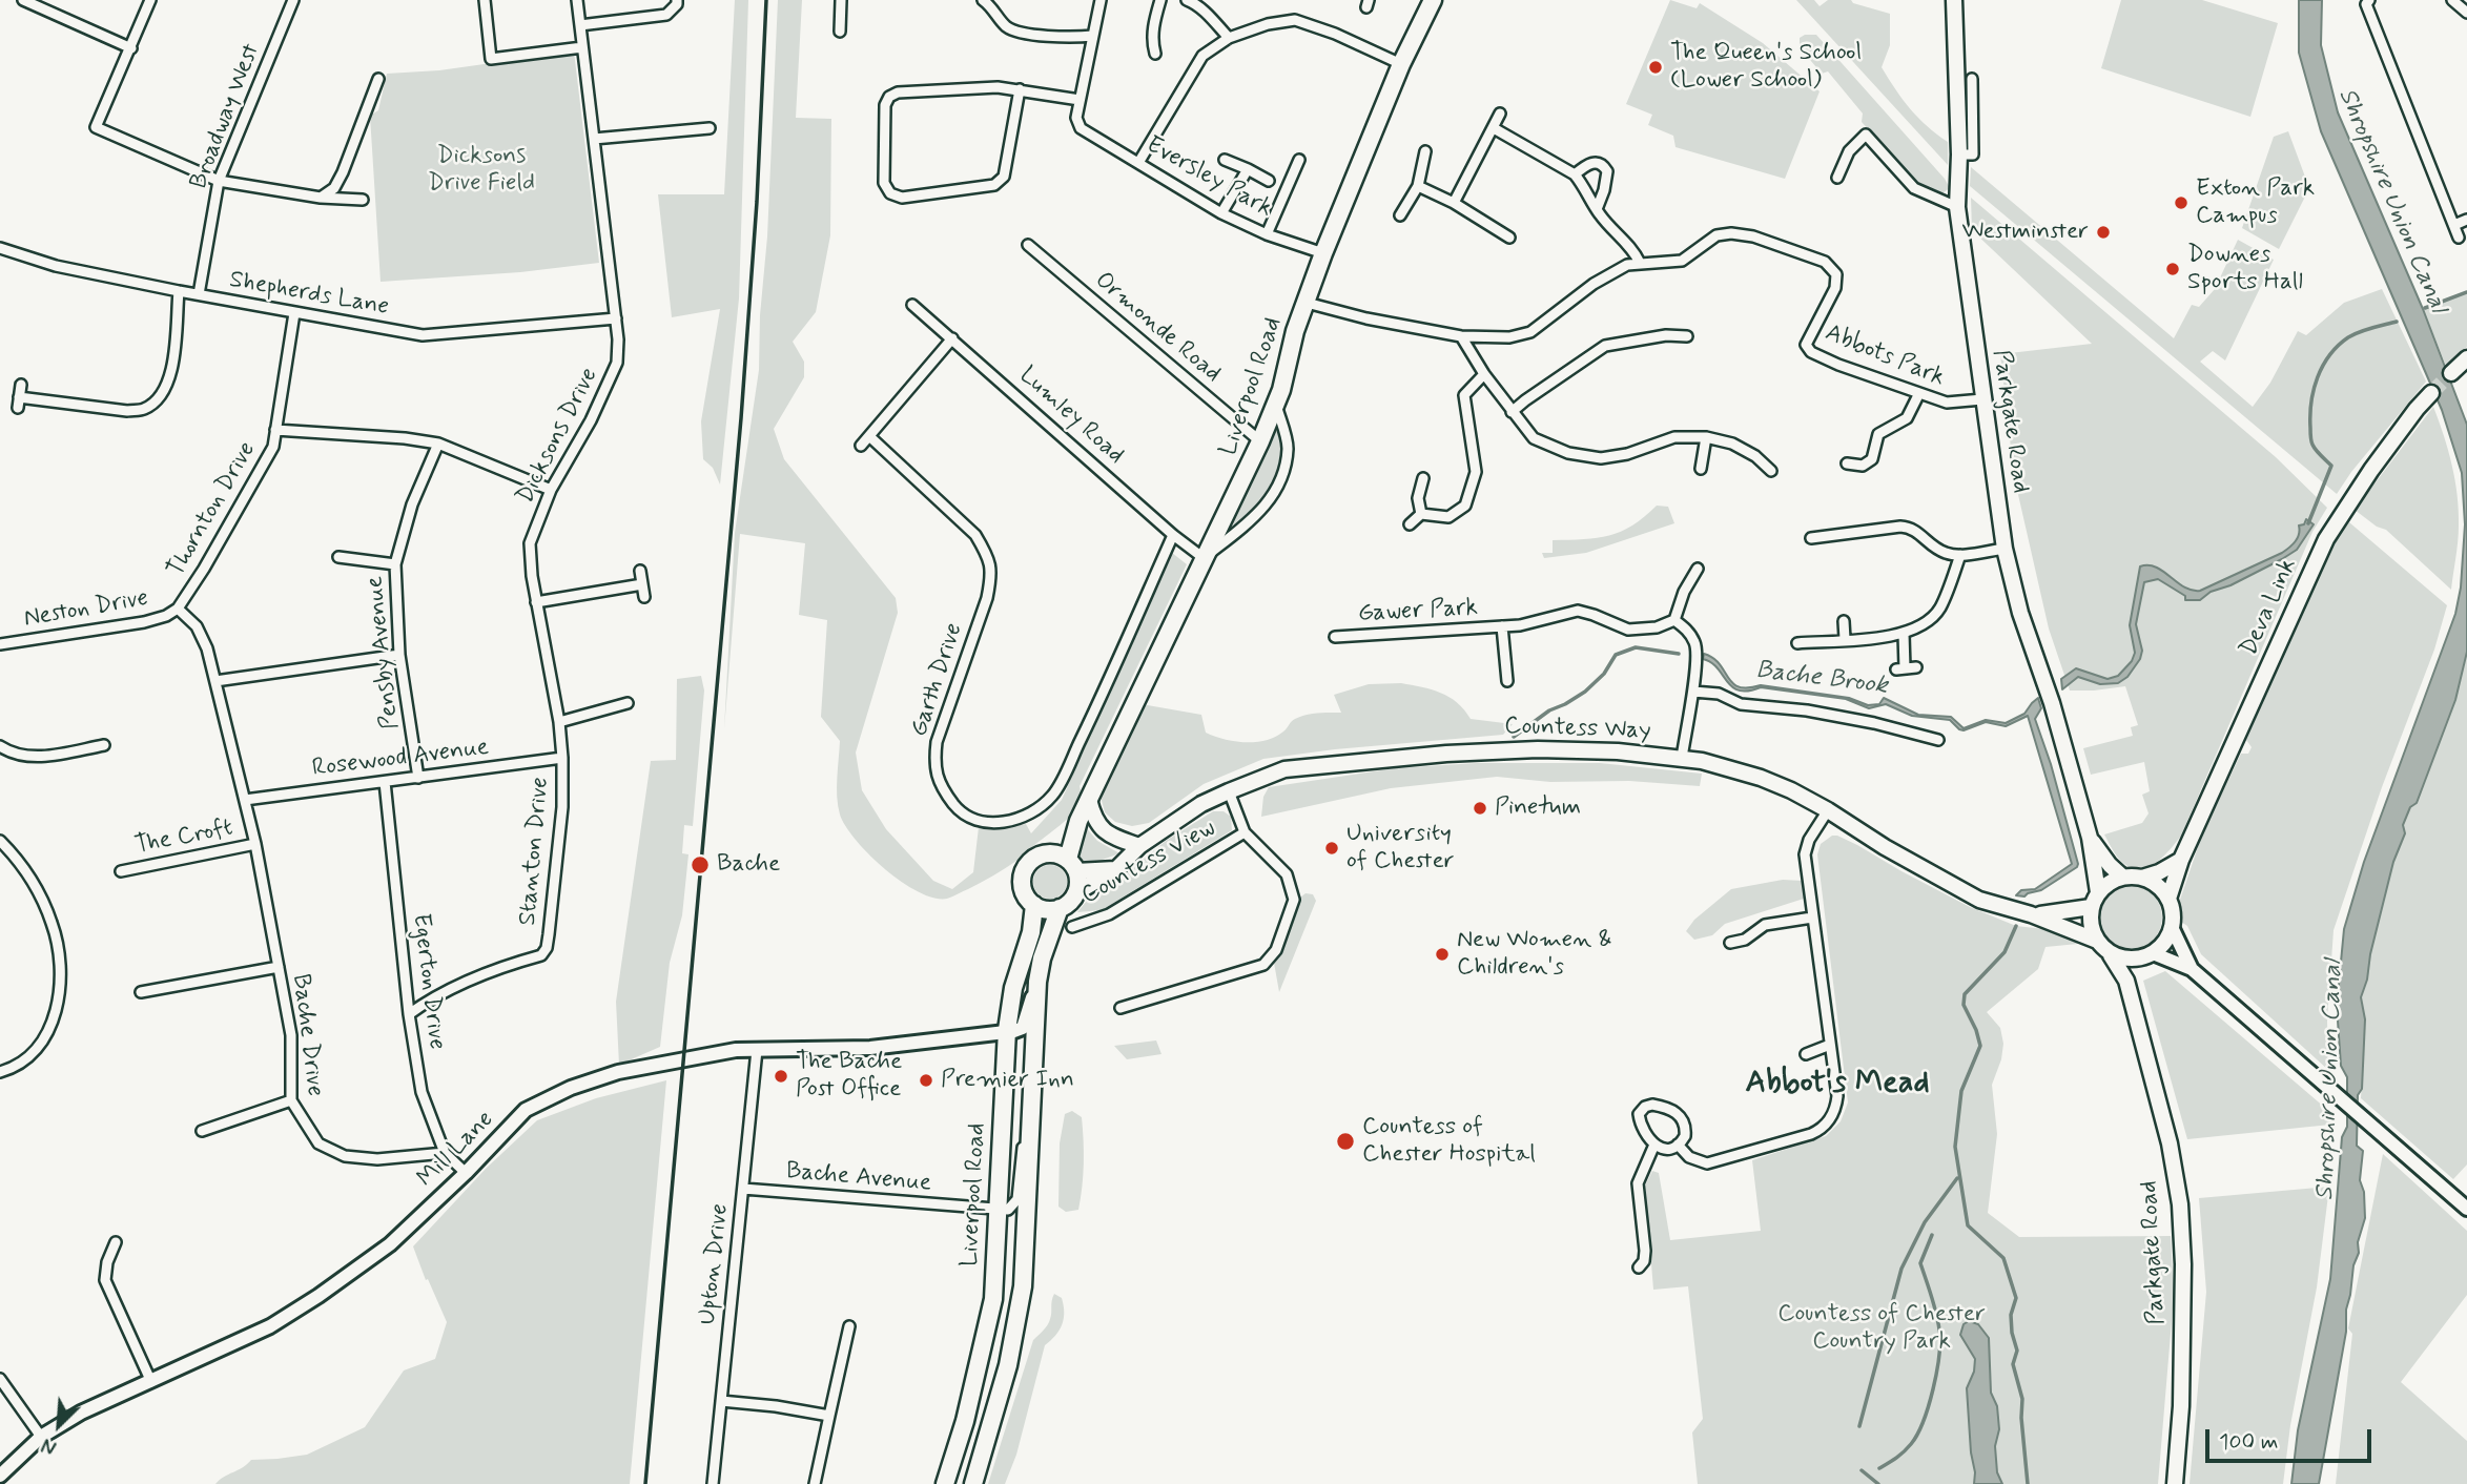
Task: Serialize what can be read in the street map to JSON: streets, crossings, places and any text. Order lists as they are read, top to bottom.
{
  "streets": {
    "highway": ["Liverpool Road"],
    "main road": ["Parkgate Road", "Deva Link", "Countess Way"],
    "street": [
      "Broadway West",
      "Eversley Park",
      "Shepherds Lane",
      "Ormonde Road",
      "Abbots Park",
      "Lumley Road",
      "Dicksons Drive",
      "Thornton Drive",
      "Neston Drive",
      "Gawer Park",
      "Pensby Avenue",
      "Garth Drive",
      "Rosewood Avenue",
      "The Croft",
      "Stanton Drive",
      "Countess View",
      "Egerton Drive",
      "Bache Drive",
      "Mill Lane",
      "Bache Avenue",
      "Upton Drive"
    ]
  },
  "crossings": [
    ["Broadway West", "Shepherds Lane"],
    ["Eversley Park", "Liverpool Road"],
    ["Shepherds Lane", "Dicksons Drive"],
    ["Shepherds Lane", "Thornton Drive"],
    ["Ormonde Road", "Liverpool Road"],
    ["Abbots Park", "Liverpool Road"],
    ["Abbots Park", "Parkgate Road"],
    ["Liverpool Road", "Lumley Road"],
    ["Liverpool Road", "Countess Way"],
    ["Liverpool Road", "Mill Lane"],
    ["Liverpool Road", "Bache Avenue"],
    ["Lumley Road", "Garth Drive"],
    ["Parkgate Road", "Deva Link"],
    ["Parkgate Road", "Countess Way"],
    ["Dicksons Drive", "Rosewood Avenue"],
    ["Dicksons Drive", "Stanton Drive"],
    ["Thornton Drive", "Neston Drive"],
    ["Thornton Drive", "Rosewood Avenue"],
    ["Thornton Drive", "Bache Drive"],
    ["Deva Link", "Countess Way"],
    ["Pensby Avenue", "Rosewood Avenue"],
    ["Rosewood Avenue", "Stanton Drive"],
    ["Rosewood Avenue", "Egerton Drive"],
    ["Rosewood Avenue", "Bache Drive"],
    ["The Croft", "Bache Drive"],
    ["Stanton Drive", "Egerton Drive"],
    ["Egerton Drive", "Bache Drive"],
    ["Egerton Drive", "Mill Lane"],
    ["Mill Lane", "Upton Drive"],
    ["Bache Avenue", "Upton Drive"]
  ],
  "districts": ["Abbot's Mead"],
  "water": ["Shropshire Union Canal", "Bache Brook"],
  "parks": ["Dicksons Drive Field", "Countess of Chester Country Park"],
  "places": [
    "The Queen's School (Lower School)",
    "Exton Park Campus",
    "Westminster",
    "Downes Sports Hall",
    "Pinetum",
    "University of Chester",
    "Bache",
    "New Women & Children's",
    "The Bache Post Office",
    "Premier Inn",
    "Countess of Chester Hospital"
  ],
  "scale_bar": "100 m",
  "north": "bottom left"
}
